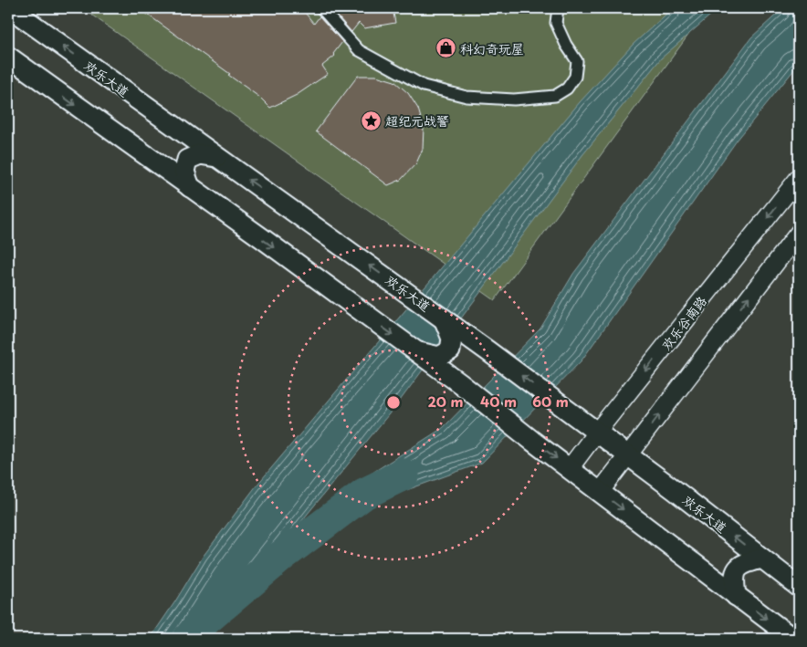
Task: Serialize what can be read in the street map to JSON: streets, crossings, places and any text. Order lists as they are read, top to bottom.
{
  "streets": {
    "main road": ["欢乐大道"],
    "street": ["欢乐谷南路"]
  },
  "crossings": [
    ["欢乐大道", "欢乐谷南路"]
  ],
  "places": {
    "shop": ["科幻奇玩屋"],
    "place": ["超纪元战警"]
  },
  "rings": ["20 m", "40 m", "60 m"]
}
